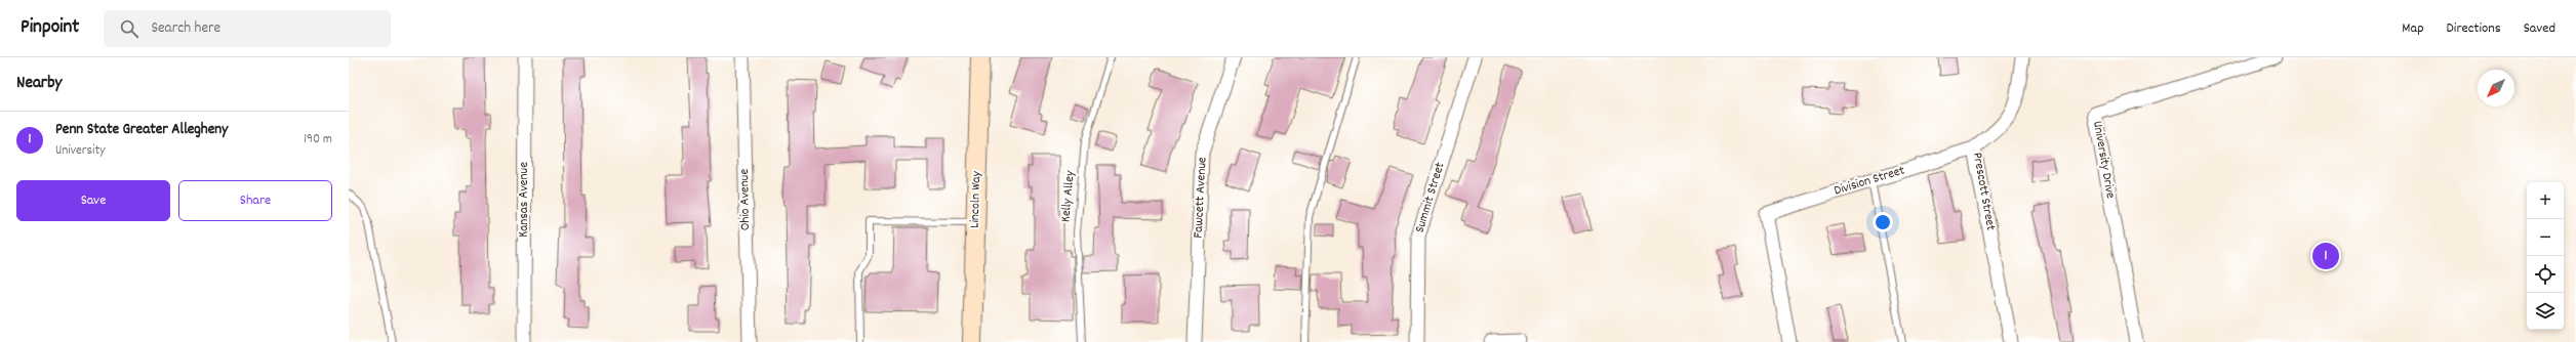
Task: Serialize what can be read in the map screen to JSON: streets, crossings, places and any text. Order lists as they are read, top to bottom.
{
  "streets": {
    "main road": ["Lincoln Way"],
    "street": [
      "University Drive",
      "Division Street",
      "Prescott Street",
      "Fawcett Avenue",
      "Summit Street",
      "Kansas Avenue",
      "Ohio Avenue"
    ],
    "lane": ["Kelly Alley"]
  },
  "crossings": [
    ["Division Street", "Prescott Street"]
  ],
  "north": "bottom left",
  "page": {
    "header": "Pinpoint",
    "search": "Search here",
    "nav": ["Map", "Directions", "Saved"],
    "heading": "Nearby",
    "list": [
      {
        "mark": "1",
        "name": "Penn State Greater Allegheny",
        "note": "University",
        "value": "190 m"
      }
    ],
    "buttons": ["Save", "Share"],
    "map_buttons": ["+", "−"],
    "pins": "1"
  }
}
